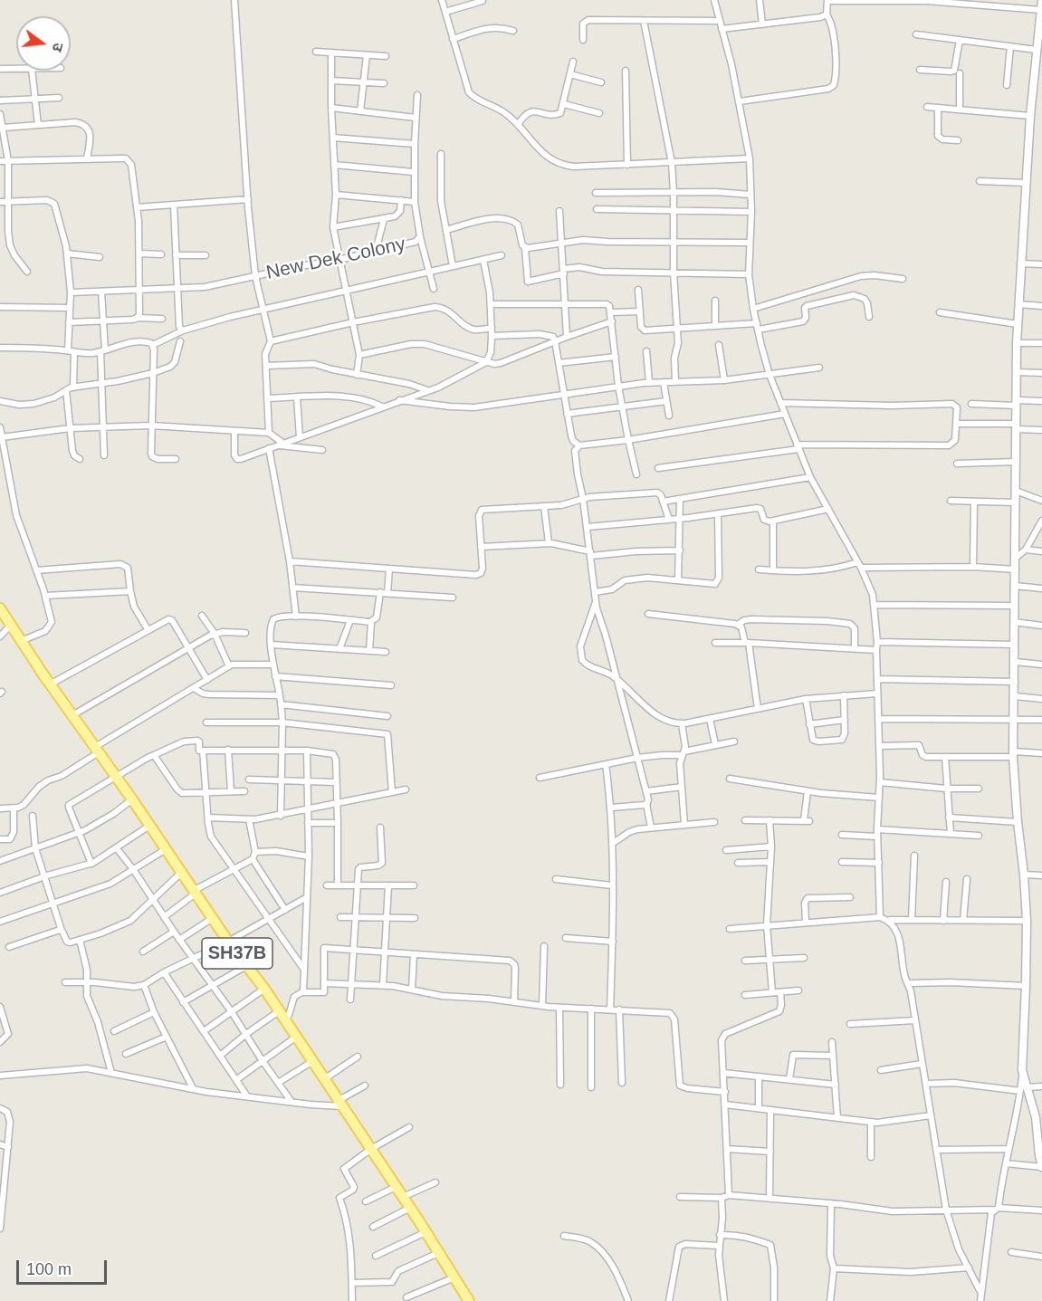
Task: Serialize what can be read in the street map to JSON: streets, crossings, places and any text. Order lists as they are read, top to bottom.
{
  "streets": {
    "main road": ["SH37B"],
    "street": ["New Dek Colony"]
  },
  "scale_bar": "100 m",
  "north": "right"
}
